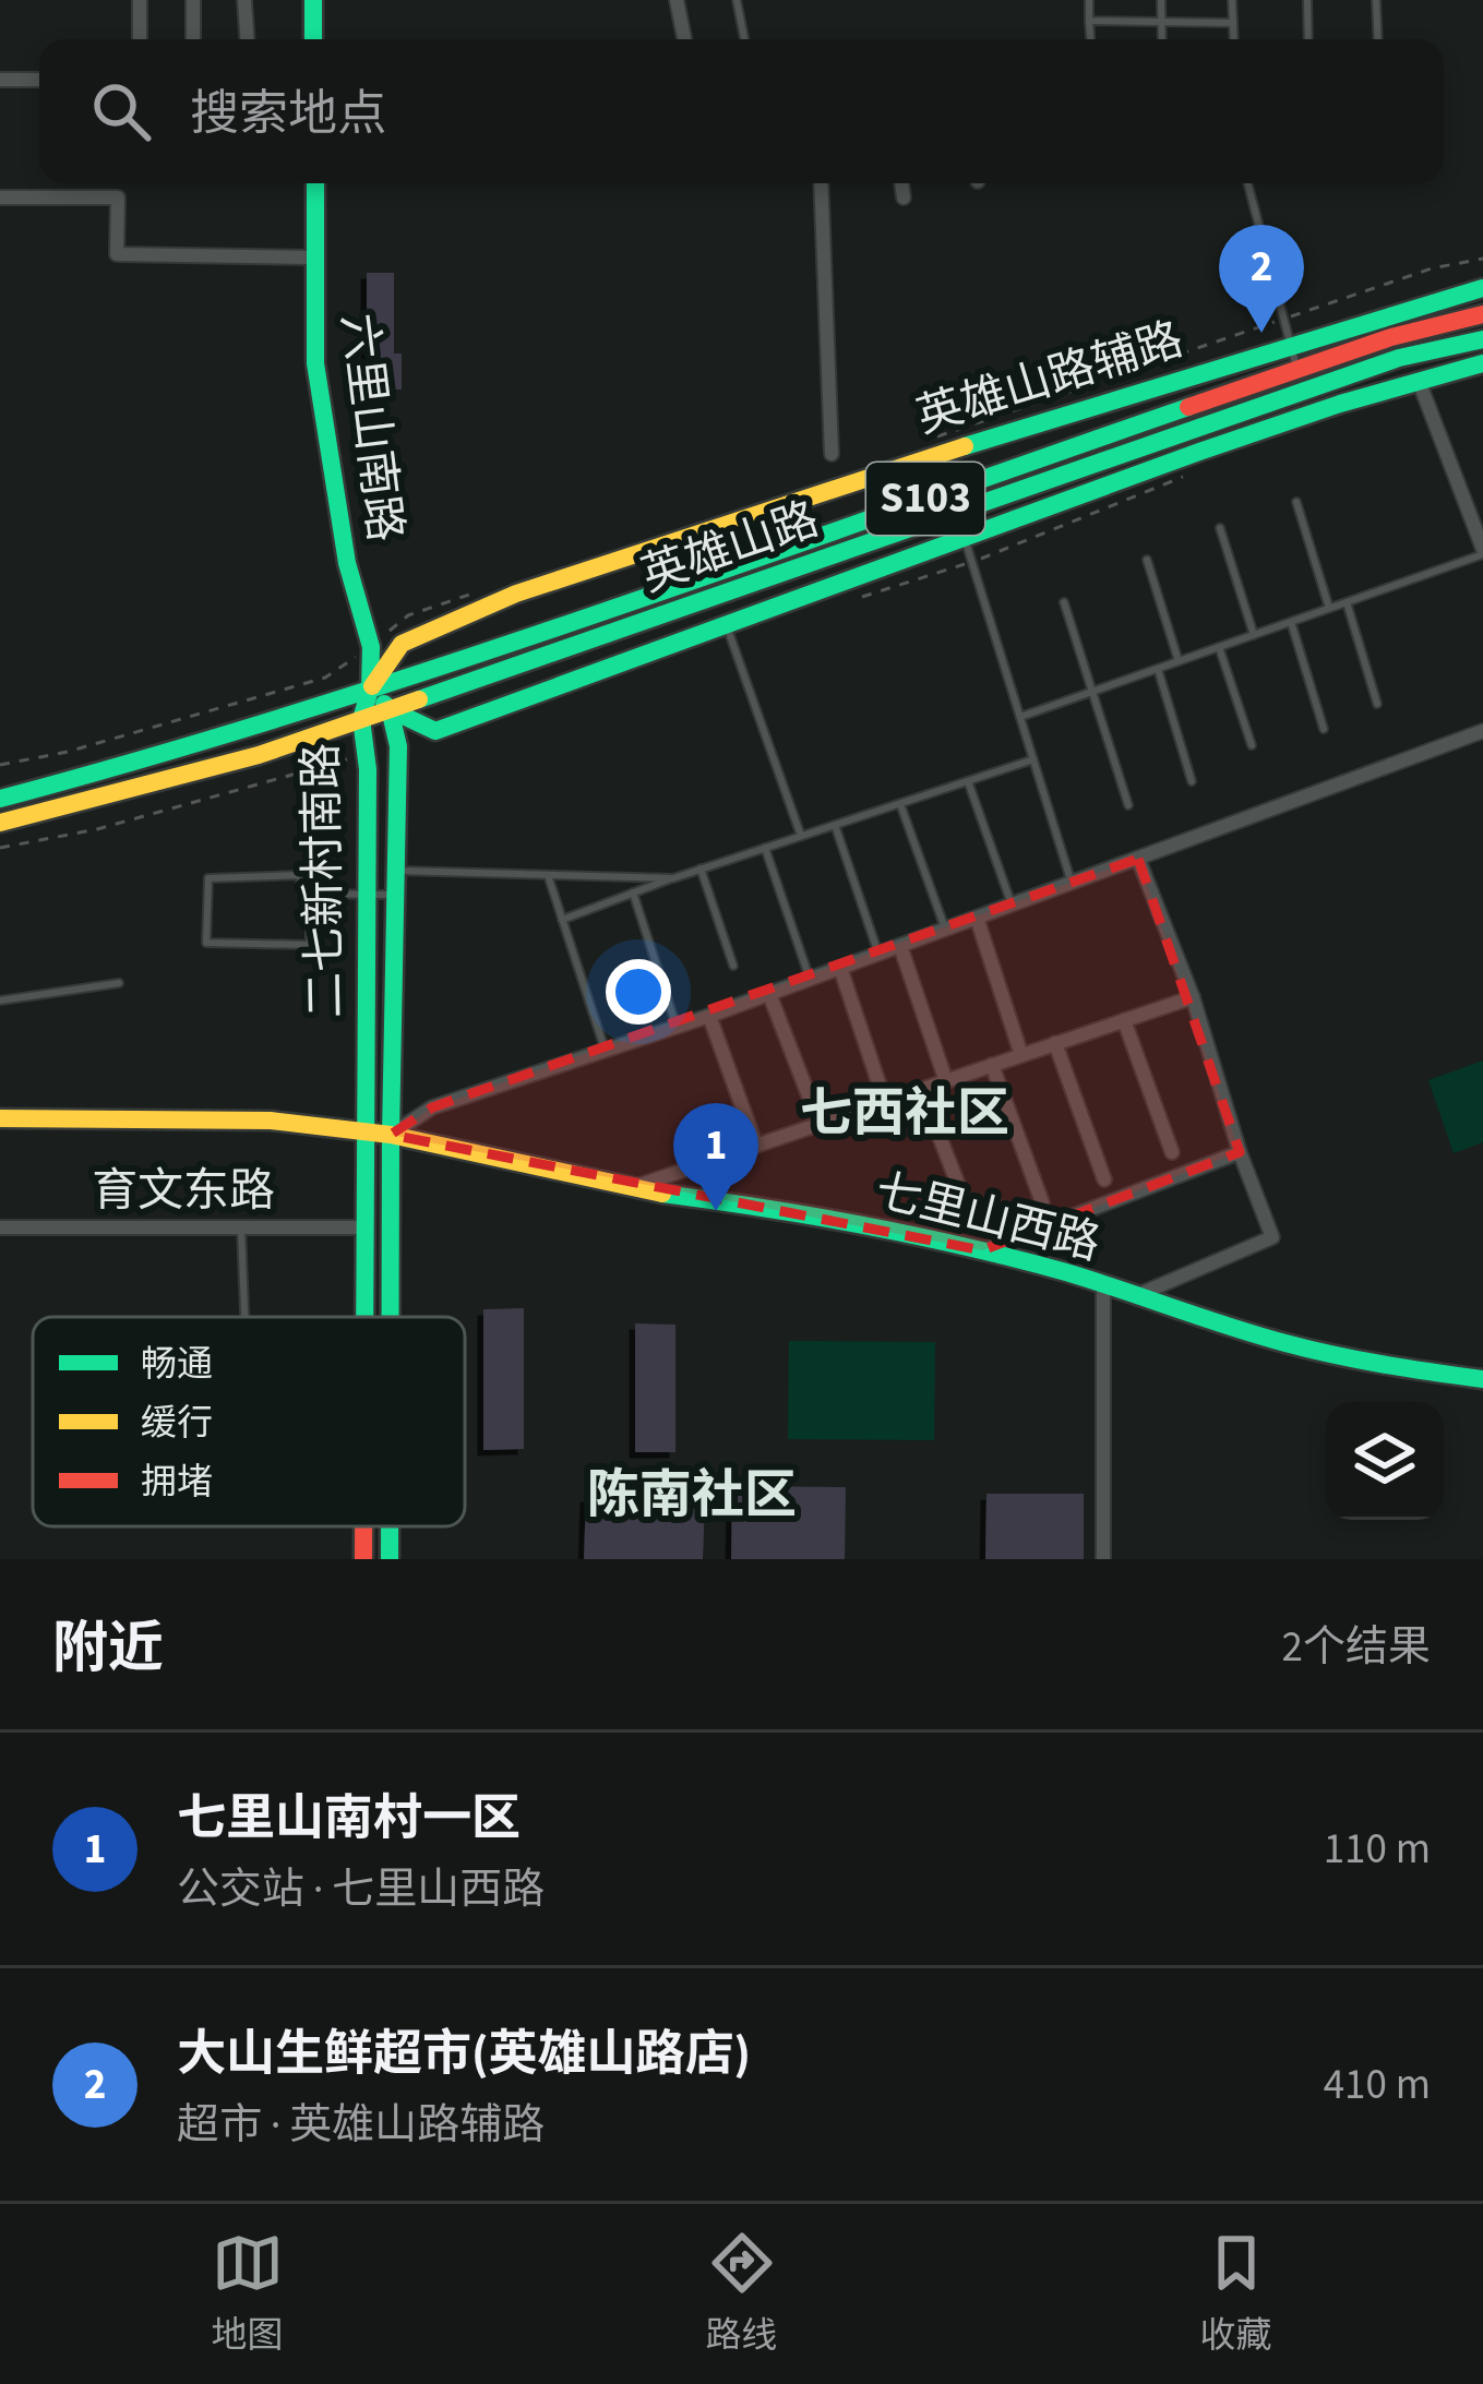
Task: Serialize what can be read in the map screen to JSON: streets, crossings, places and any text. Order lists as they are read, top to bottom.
{
  "streets": {
    "main road": [
      "英雄山路辅路",
      "六里山南路",
      "S103",
      "英雄山路",
      "二七新村南路",
      "七里山西路"
    ],
    "street": ["育文东路"]
  },
  "crossings": [
    ["英雄山路辅路", "六里山南路"],
    ["英雄山路辅路", "英雄山路"],
    ["英雄山路辅路", "二七新村南路"],
    ["六里山南路", "英雄山路"],
    ["六里山南路", "二七新村南路"],
    ["英雄山路", "二七新村南路"],
    ["二七新村南路", "育文东路"],
    ["二七新村南路", "七里山西路"]
  ],
  "districts": ["七西社区", "陈南社区"],
  "legend": ["畅通", "缓行", "拥堵"],
  "page": {
    "search": "搜索地点",
    "pins": ["2", "1"],
    "heading": ["附近", "2个结果"],
    "list": [
      {
        "mark": "1",
        "name": "七里山南村一区",
        "note": "公交站 · 七里山西路",
        "value": "110 m"
      },
      {
        "mark": "2",
        "name": "大山生鲜超市(英雄山路店)",
        "note": "超市 · 英雄山路辅路",
        "value": "410 m"
      }
    ],
    "nav": ["地图", "路线", "收藏"]
  }
}
